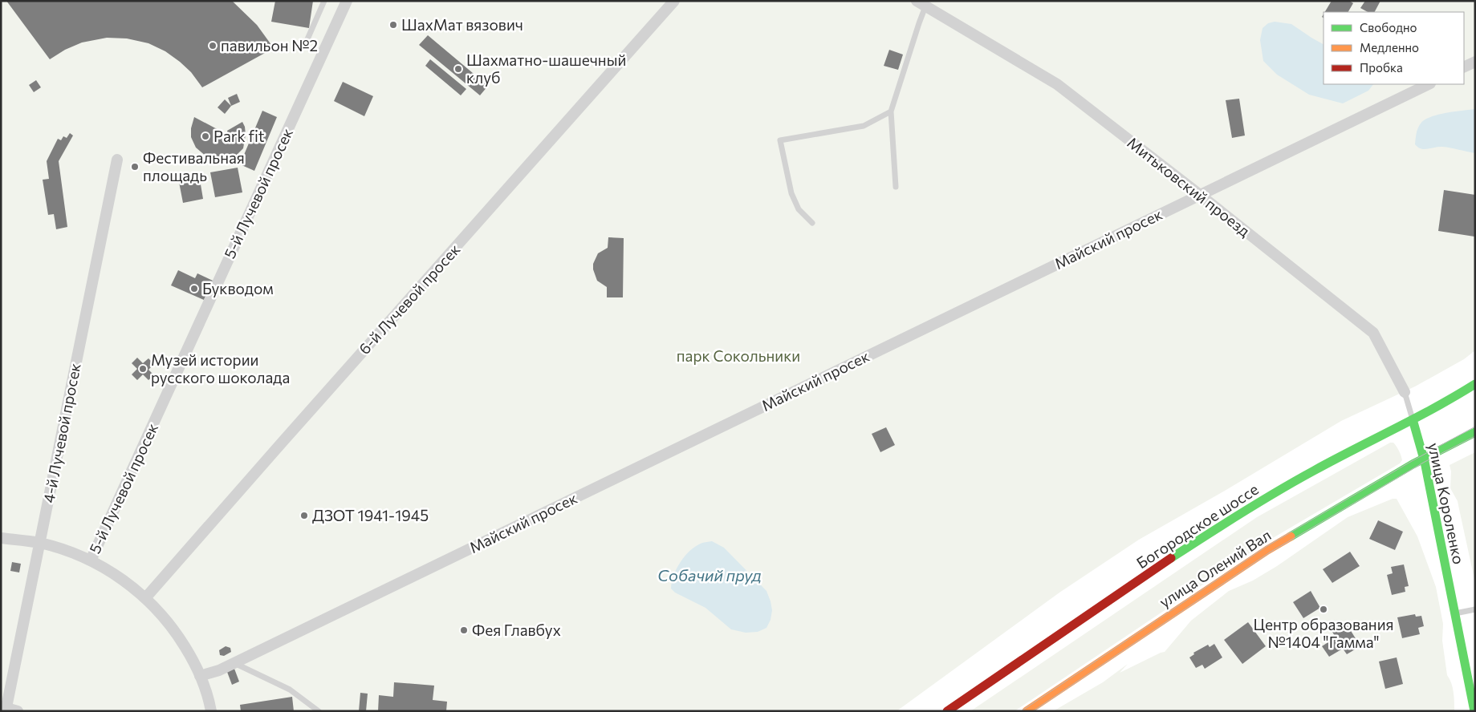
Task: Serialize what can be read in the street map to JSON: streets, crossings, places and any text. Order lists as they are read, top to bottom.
{
  "streets": {
    "main road": ["улица Короленко", "Богородское шоссе", "улица Олений Вал"],
    "street": [
      "Митьковский проезд",
      "5-й Лучевой просек",
      "Майский просек",
      "6-й Лучевой просек",
      "4-й Лучевой просек"
    ]
  },
  "crossings": [
    ["Митьковский проезд", "Майский просек"],
    ["Митьковский проезд", "улица Короленко"],
    ["Митьковский проезд", "Богородское шоссе"],
    ["улица Короленко", "Богородское шоссе"],
    ["улица Короленко", "улица Олений Вал"]
  ],
  "water": ["Собачий пруд"],
  "parks": ["парк Сокольники"],
  "places": [
    "ШахМат вязович",
    "павильон №2",
    "Шахматно-шашечный клуб",
    "Park fit",
    "Фестивальная площадь",
    "Букводом",
    "Музей истории русского шоколада",
    "ДЗОТ 1941-1945",
    "Центр образования №1404 \"Гамма\"",
    "Фея Главбух"
  ],
  "legend": ["Свободно", "Медленно", "Пробка"]
}
